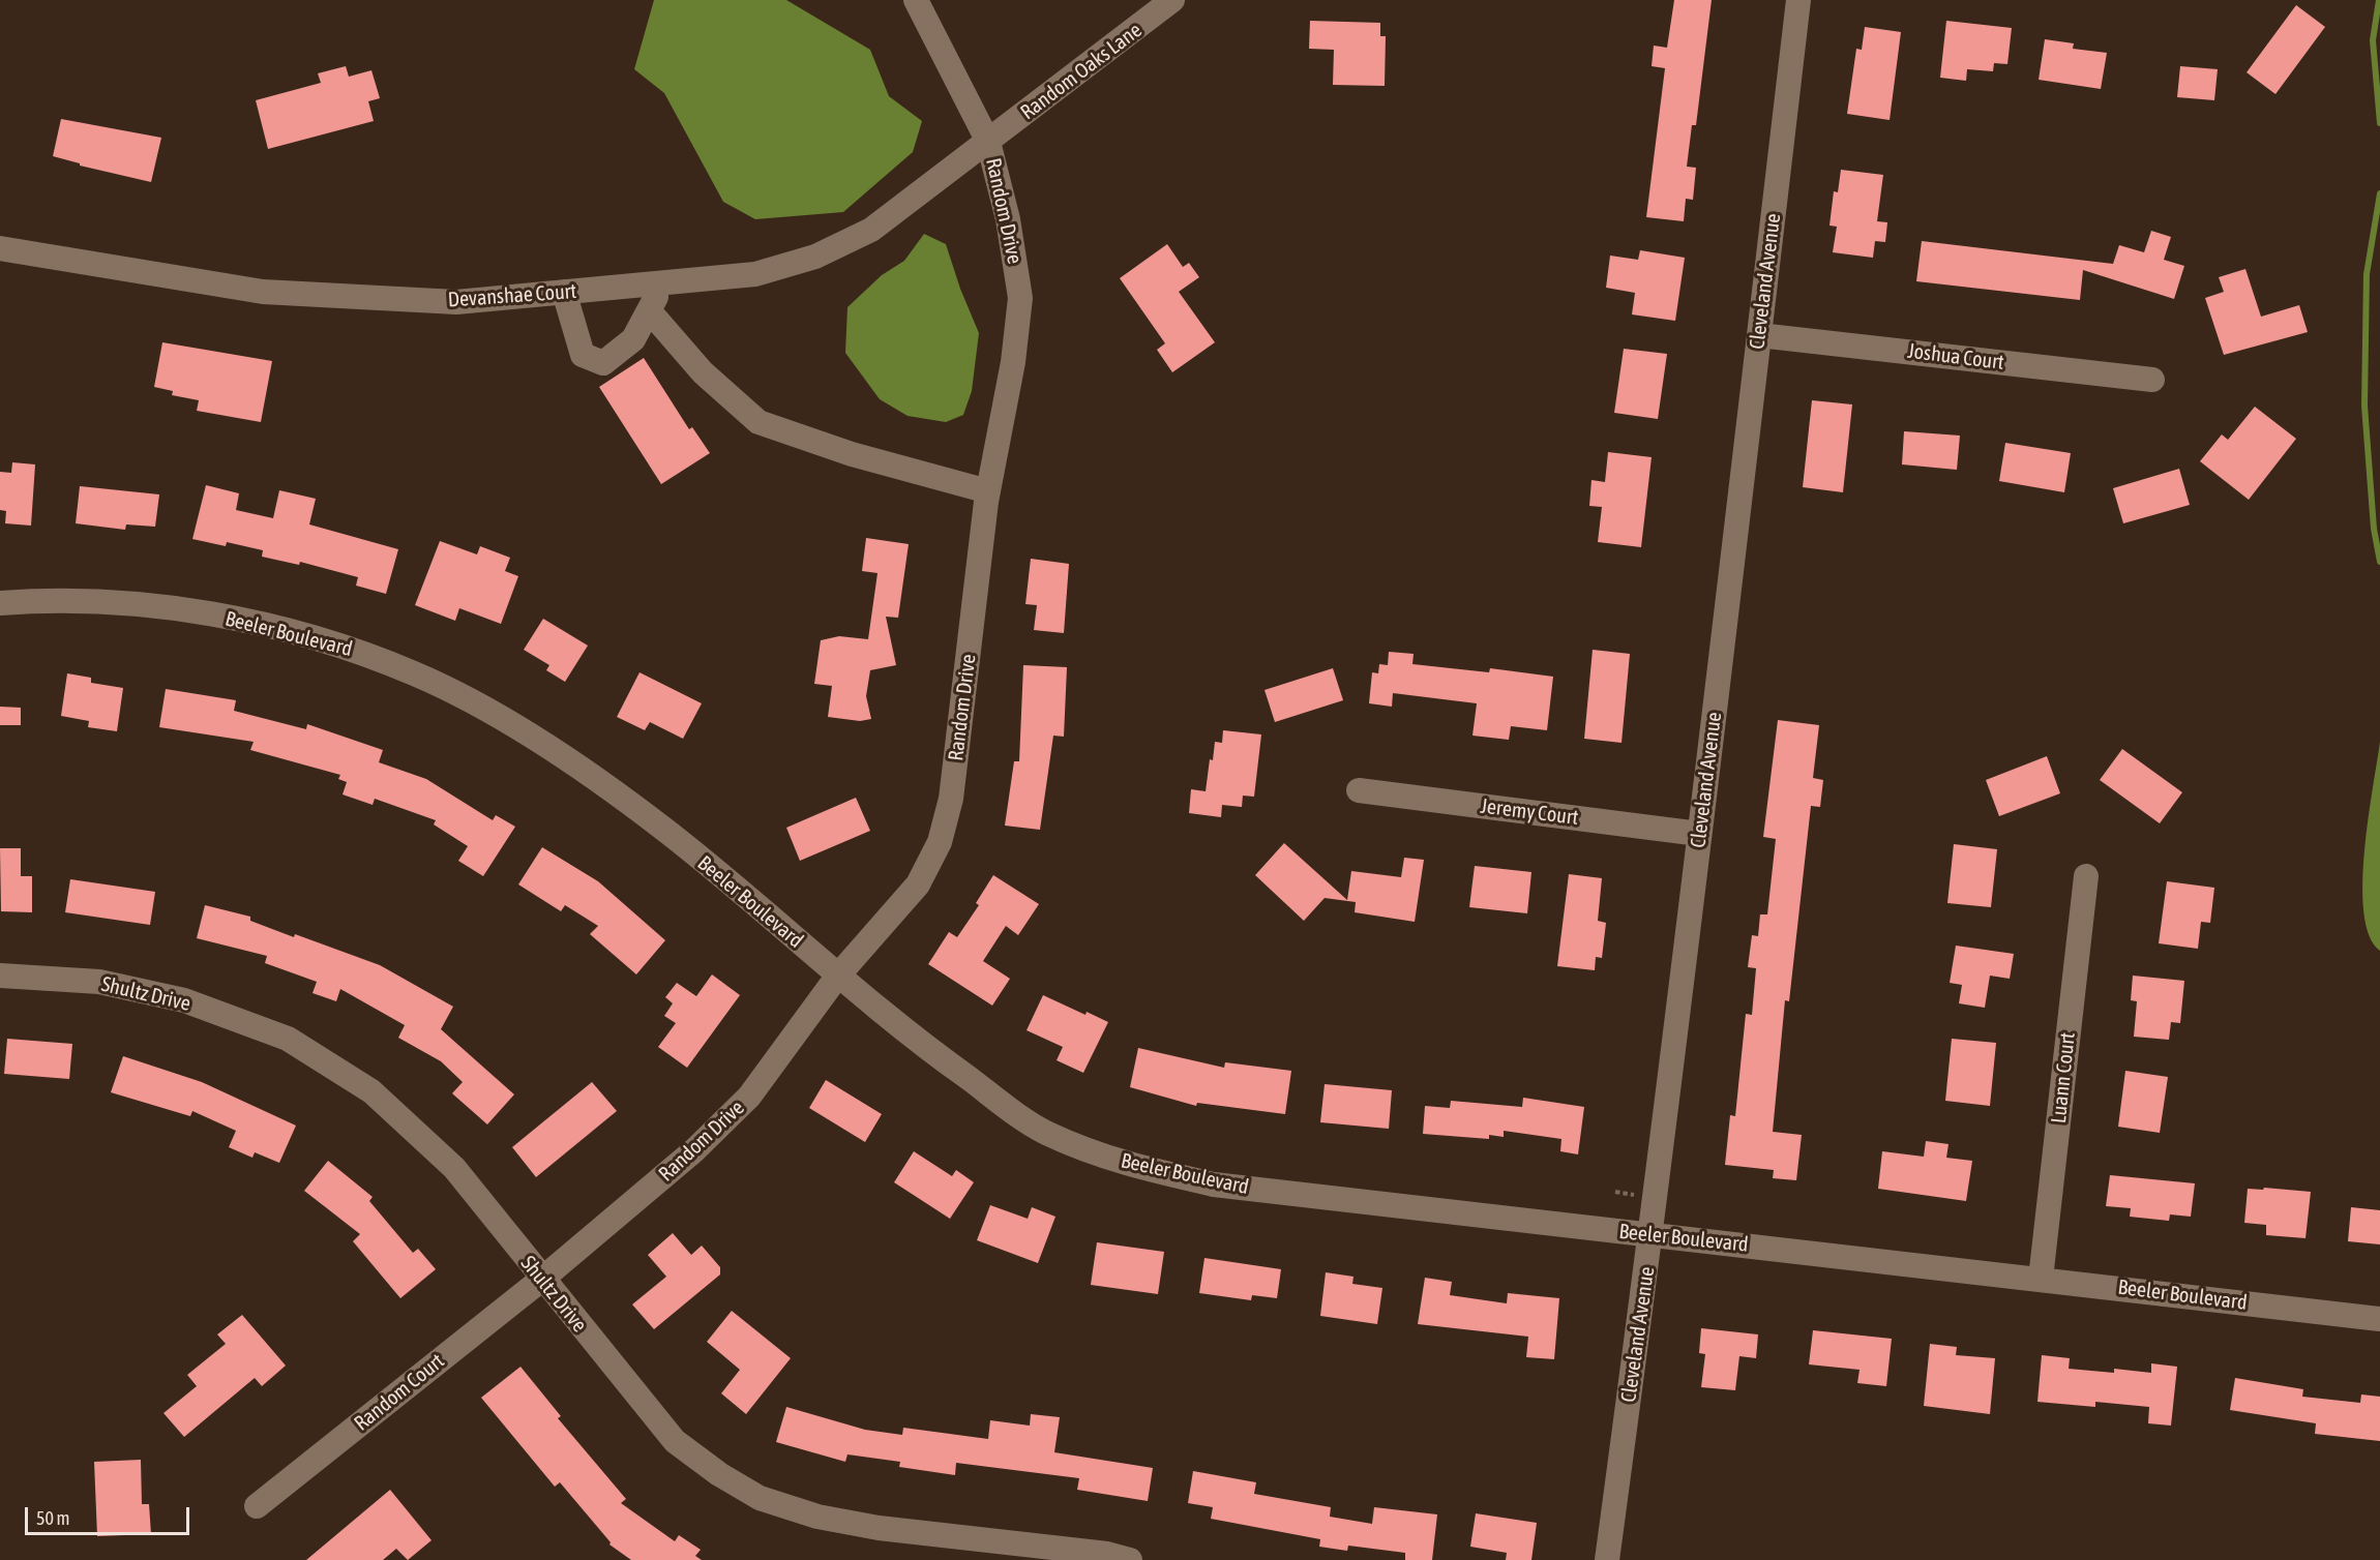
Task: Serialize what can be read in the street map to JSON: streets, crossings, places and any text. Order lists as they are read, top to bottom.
{
  "streets": {
    "street": [
      "Random Oaks Lane",
      "Random Drive",
      "Cleveland Avenue",
      "Devanshae Court",
      "Joshua Court",
      "Beeler Boulevard",
      "Jeremy Court",
      "Shultz Drive",
      "Luann Court",
      "Random Court"
    ]
  },
  "crossings": [
    ["Random Oaks Lane", "Random Drive"],
    ["Random Oaks Lane", "Devanshae Court"],
    ["Random Drive", "Devanshae Court"],
    ["Random Drive", "Beeler Boulevard"],
    ["Random Drive", "Shultz Drive"],
    ["Random Drive", "Random Court"],
    ["Cleveland Avenue", "Joshua Court"],
    ["Cleveland Avenue", "Beeler Boulevard"],
    ["Cleveland Avenue", "Jeremy Court"],
    ["Beeler Boulevard", "Luann Court"],
    ["Shultz Drive", "Random Court"]
  ],
  "scale_bar": "50 m"
}
